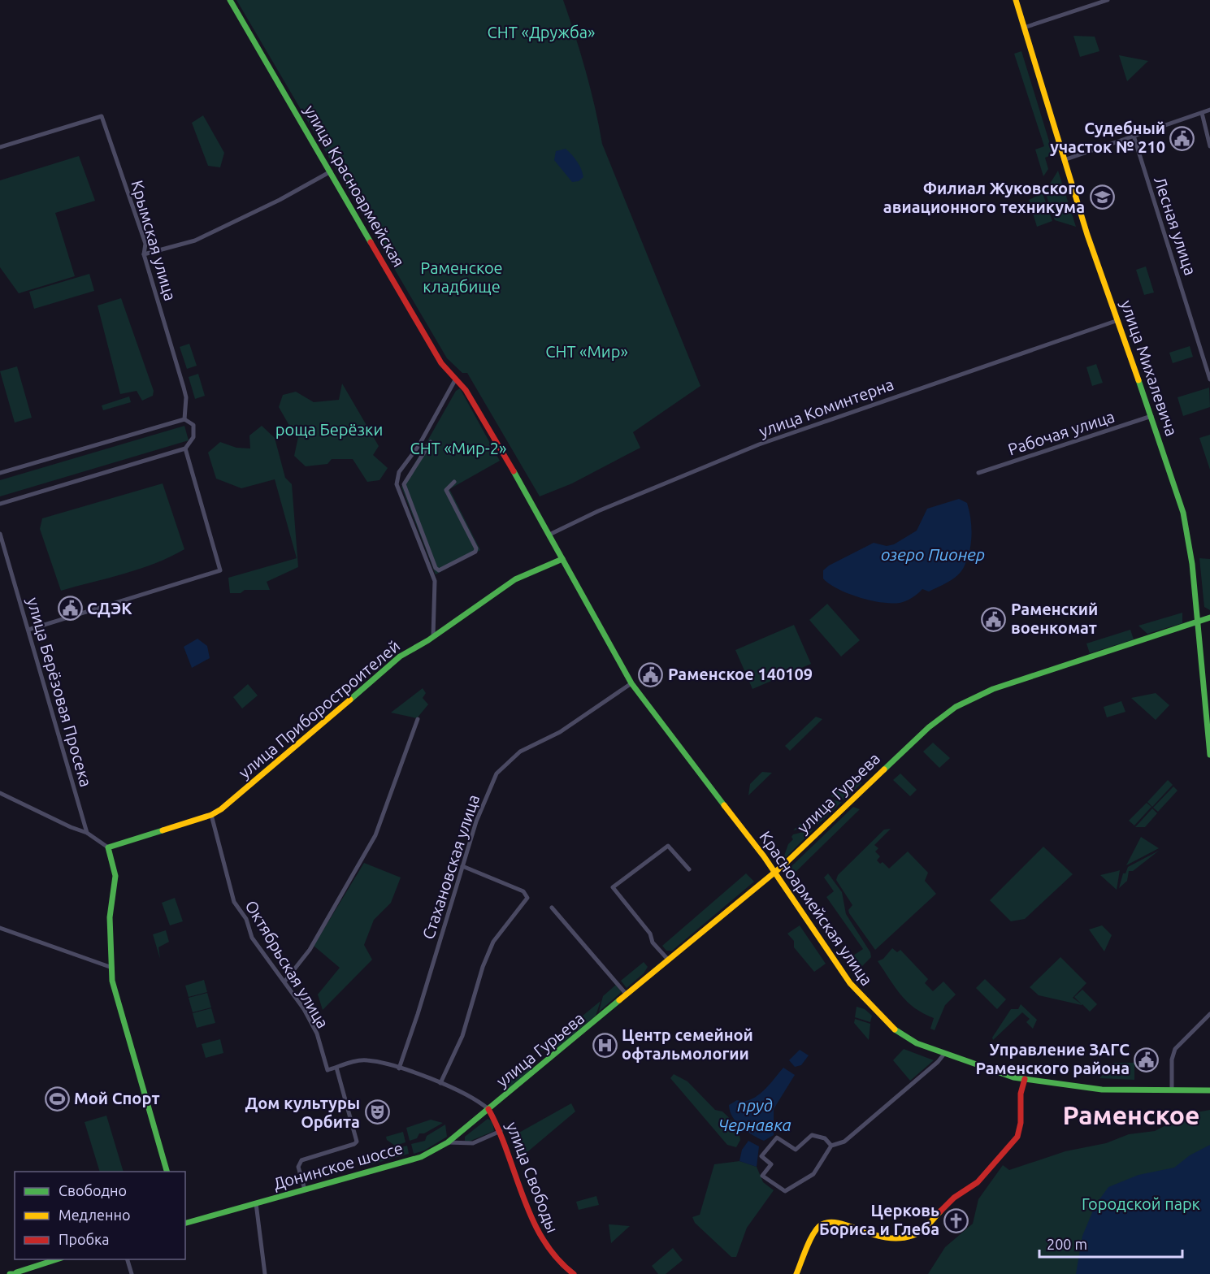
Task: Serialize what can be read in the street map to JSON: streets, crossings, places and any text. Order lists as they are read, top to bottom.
{
  "streets": {
    "main road": [
      "улица Красноармейская",
      "улица Михалевича",
      "улица Приборостроителей",
      "улица Гурьева",
      "Красноармейская улица",
      "Донинское шоссе",
      "улица Свободы"
    ],
    "street": [
      "Лесная улица",
      "Крымская улица",
      "улица Коминтерна",
      "Рабочая улица",
      "улица Берёзовая Просека",
      "Стахановская улица",
      "Октябрьская улица"
    ]
  },
  "crossings": [
    ["улица Красноармейская", "улица Коминтерна"],
    ["улица Красноармейская", "улица Приборостроителей"],
    ["улица Красноармейская", "Красноармейская улица"],
    ["улица Михалевича", "улица Коминтерна"],
    ["улица Михалевича", "Рабочая улица"],
    ["улица Михалевича", "улица Гурьева"],
    ["улица Приборостроителей", "Красноармейская улица"],
    ["улица Приборостроителей", "Октябрьская улица"],
    ["улица Гурьева", "Красноармейская улица"],
    ["улица Гурьева", "Донинское шоссе"],
    ["улица Гурьева", "улица Свободы"],
    ["Стахановская улица", "Красноармейская улица"],
    ["Донинское шоссе", "улица Свободы"]
  ],
  "districts": ["Раменское"],
  "water": ["озеро Пионер", "пруд Чернавка"],
  "parks": [
    "СНТ «Дружба»",
    "Раменское кладбище",
    "СНТ «Мир»",
    "роща Берёзки",
    "СНТ «Мир-2»",
    "Городской парк"
  ],
  "places": {
    "public building": [
      "Судебный участок № 210",
      "СДЭК",
      "Раменский военкомат",
      "Раменское 140109",
      "Управление ЗАГС Раменского района"
    ],
    "school or university": ["Филиал Жуковского авиационного техникума"],
    "hospital": ["Центр семейной офтальмологии"],
    "sports": ["Мой Спорт"],
    "theatre": ["Дом культуры Орбита"],
    "church": ["Церковь Бориса и Глеба"]
  },
  "legend": ["Свободно", "Медленно", "Пробка"],
  "scale_bar": "200 m"
}
